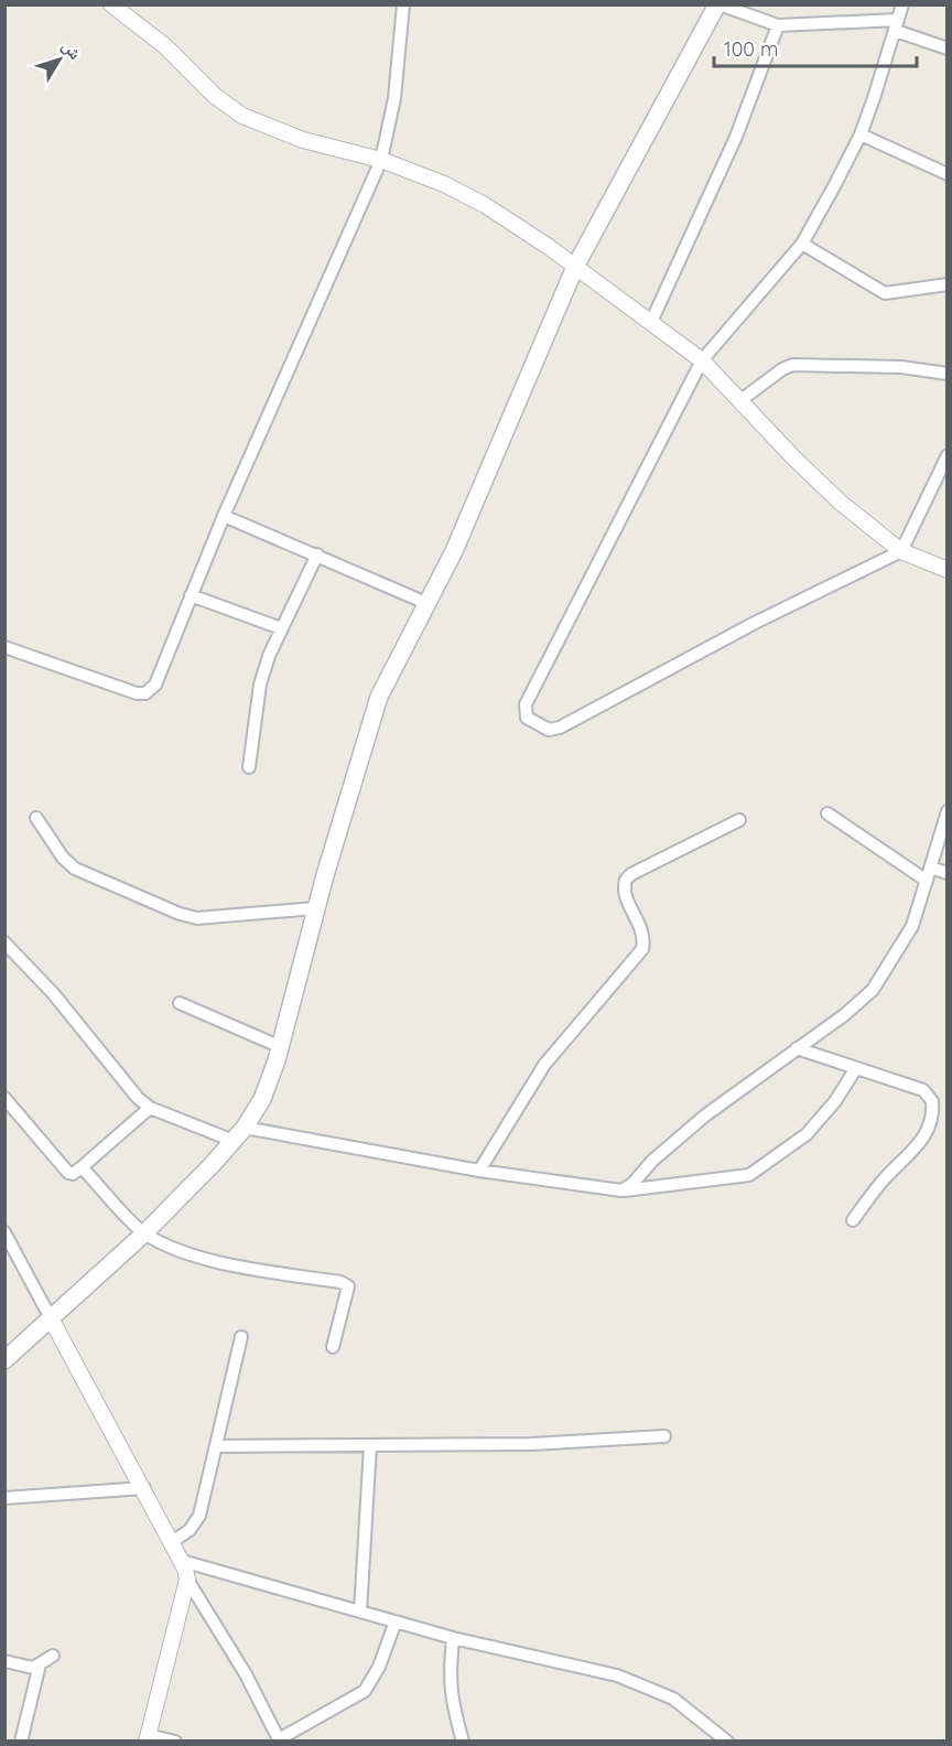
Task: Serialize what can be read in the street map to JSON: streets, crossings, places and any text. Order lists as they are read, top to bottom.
{
  "scale_bar": "100 m",
  "north": "top right"
}
